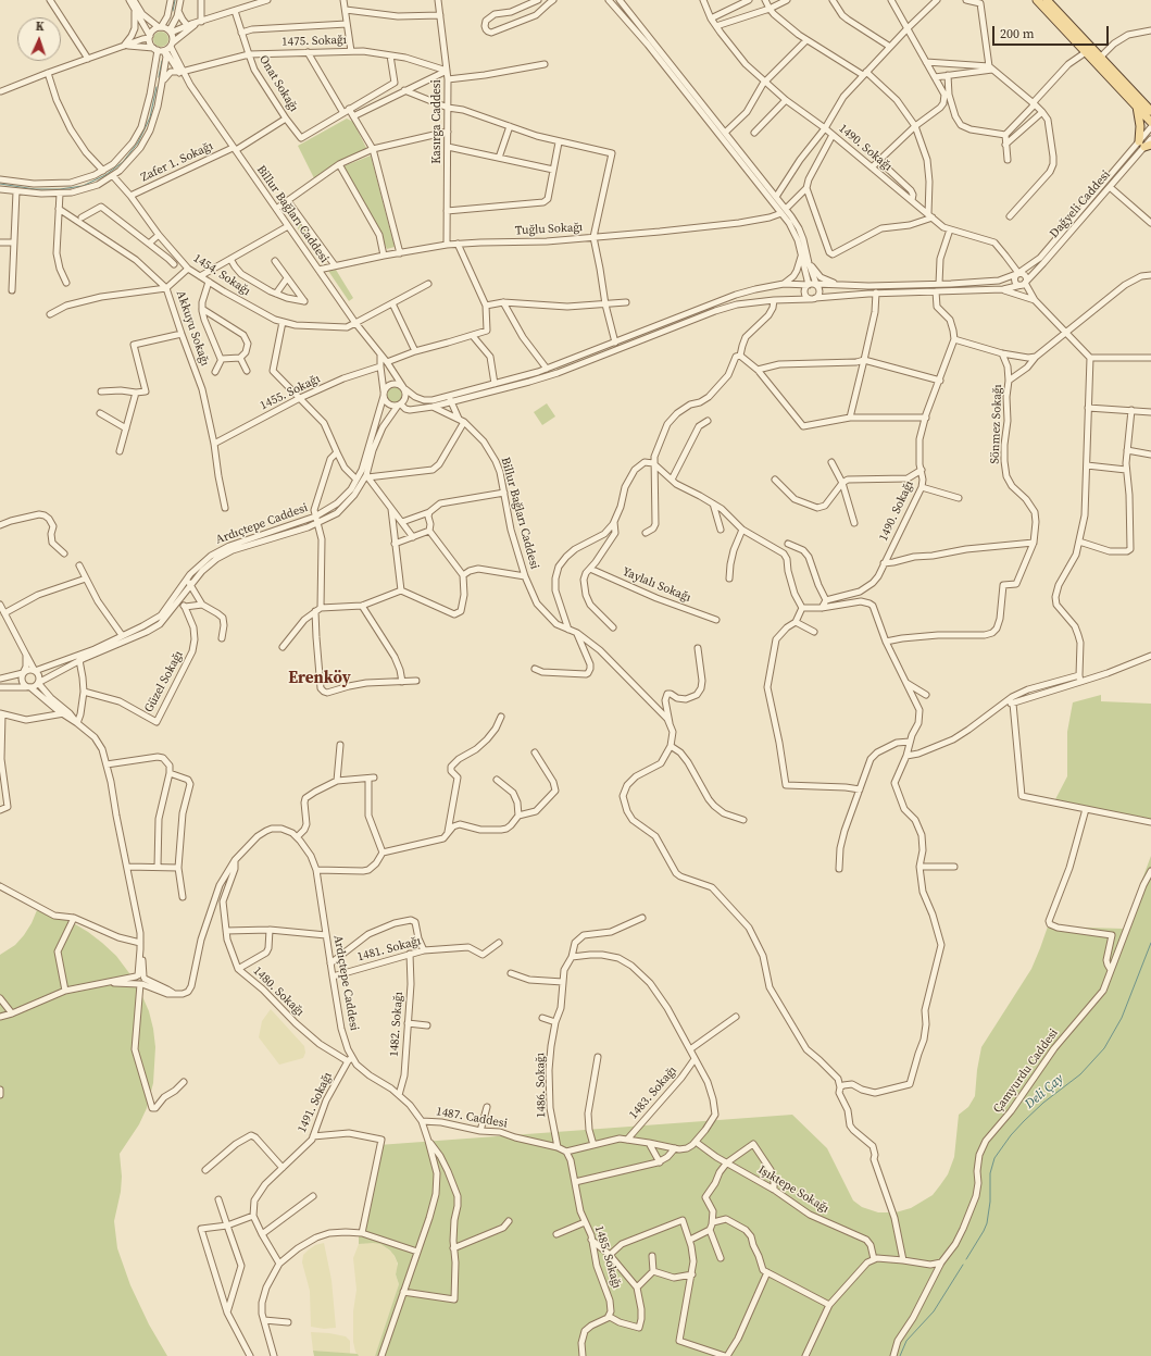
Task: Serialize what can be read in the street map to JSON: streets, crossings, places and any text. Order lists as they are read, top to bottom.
{
  "streets": {
    "street": [
      "1475. Sokağı",
      "Onat Sokağı",
      "Kasırga Caddesi",
      "1490. Sokağı",
      "Zafer 1. Sokağı",
      "Dağyeli Caddesi",
      "Billur Bağları Caddesi",
      "Tuğlu Sokağı",
      "1454. Sokağı",
      "Akkuyu Sokağı",
      "1455. Sokağı",
      "Sönmez Sokağı",
      "Ardıçtepe Caddesi",
      "Yaylalı Sokağı",
      "Güzel Sokağı",
      "1481. Sokağı",
      "1480. Sokağı",
      "1482. Sokağı",
      "Çamyurdu Caddesi",
      "1486. Sokağı",
      "1483. Sokağı",
      "1491. Sokağı",
      "1487. Caddesi",
      "Işıktepe Sokağı",
      "1485. Sokağı"
    ]
  },
  "crossings": [
    ["1475. Sokağı", "Onat Sokağı"],
    ["1475. Sokağı", "Kasırga Caddesi"],
    ["1475. Sokağı", "Billur Bağları Caddesi"],
    ["Onat Sokağı", "Zafer 1. Sokağı"],
    ["Kasırga Caddesi", "Tuğlu Sokağı"],
    ["1490. Sokağı", "Dağyeli Caddesi"],
    ["Zafer 1. Sokağı", "Billur Bağları Caddesi"],
    ["Zafer 1. Sokağı", "1454. Sokağı"],
    ["Billur Bağları Caddesi", "Tuğlu Sokağı"],
    ["Billur Bağları Caddesi", "1454. Sokağı"],
    ["Billur Bağları Caddesi", "Ardıçtepe Caddesi"],
    ["Akkuyu Sokağı", "1455. Sokağı"],
    ["Ardıçtepe Caddesi", "1481. Sokağı"],
    ["Ardıçtepe Caddesi", "1480. Sokağı"],
    ["Ardıçtepe Caddesi", "1482. Sokağı"],
    ["Ardıçtepe Caddesi", "1491. Sokağı"],
    ["Ardıçtepe Caddesi", "1487. Caddesi"],
    ["1481. Sokağı", "1482. Sokağı"],
    ["1480. Sokağı", "1491. Sokağı"],
    ["1486. Sokağı", "1487. Caddesi"],
    ["1487. Caddesi", "1485. Sokağı"]
  ],
  "districts": ["Erenköy"],
  "water": ["Deli Çay"],
  "scale_bar": "200 m",
  "north": "top"
}
